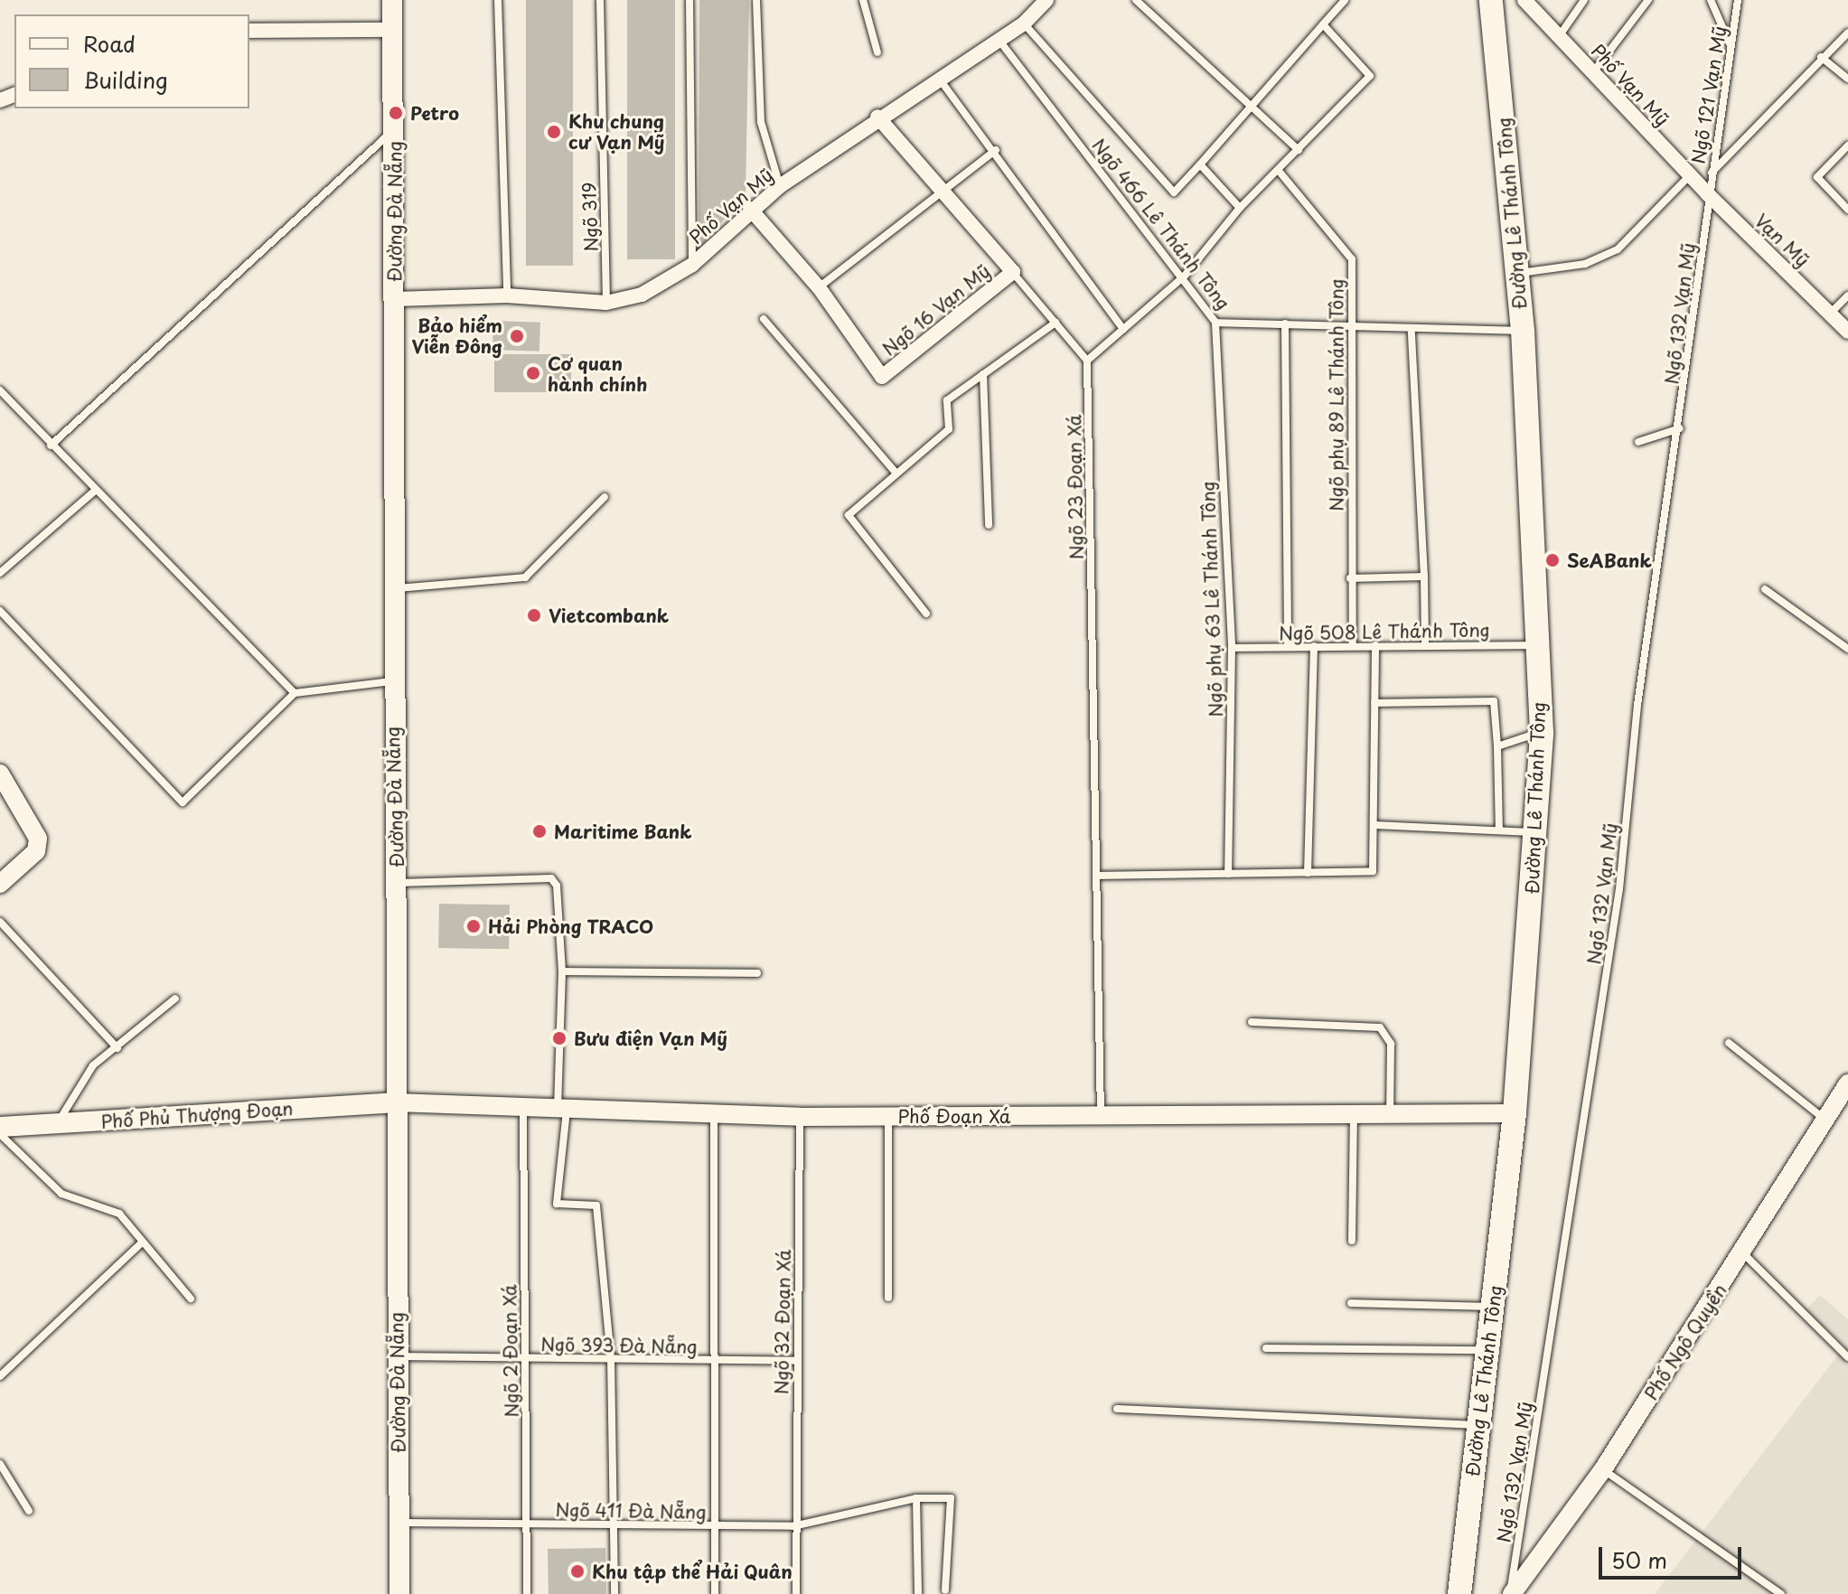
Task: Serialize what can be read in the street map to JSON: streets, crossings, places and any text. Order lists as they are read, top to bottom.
{
  "streets": {
    "main road": ["Đường Đà Nẵng", "Đường Lê Thánh Tông", "Phố Phủ Thượng Đoạn"],
    "street": [
      "Phố Vạn Mỹ",
      "Vạn Mỹ",
      "Ngõ 16 Vạn Mỹ",
      "Phố Đoạn Xá",
      "Phố Ngô Quyền"
    ],
    "lane": [
      "Ngõ 121 Vạn Mỹ",
      "Ngõ 319",
      "Ngõ 466 Lê Thánh Tông",
      "Ngõ 132 Vạn Mỹ",
      "Ngõ phụ 89 Lê Thánh Tông",
      "Ngõ 23 Đoạn Xá",
      "Ngõ phụ 63 Lê Thánh Tông",
      "Ngõ 508 Lê Thánh Tông",
      "Ngõ 32 Đoạn Xá",
      "Ngõ 393 Đà Nẵng",
      "Ngõ 2 Đoạn Xá",
      "Ngõ 411 Đà Nẵng"
    ]
  },
  "crossings": [
    ["Phố Vạn Mỹ", "Ngõ 121 Vạn Mỹ"],
    ["Phố Vạn Mỹ", "Đường Đà Nẵng"],
    ["Phố Vạn Mỹ", "Ngõ 319"],
    ["Phố Vạn Mỹ", "Ngõ 466 Lê Thánh Tông"],
    ["Phố Vạn Mỹ", "Vạn Mỹ"],
    ["Phố Vạn Mỹ", "Ngõ 16 Vạn Mỹ"],
    ["Phố Vạn Mỹ", "Ngõ 132 Vạn Mỹ"],
    ["Ngõ 121 Vạn Mỹ", "Vạn Mỹ"],
    ["Ngõ 121 Vạn Mỹ", "Ngõ 132 Vạn Mỹ"],
    ["Đường Đà Nẵng", "Phố Phủ Thượng Đoạn"],
    ["Đường Đà Nẵng", "Phố Đoạn Xá"],
    ["Đường Đà Nẵng", "Ngõ 393 Đà Nẵng"],
    ["Đường Đà Nẵng", "Ngõ 411 Đà Nẵng"],
    ["Đường Lê Thánh Tông", "Ngõ 466 Lê Thánh Tông"],
    ["Đường Lê Thánh Tông", "Ngõ 508 Lê Thánh Tông"],
    ["Đường Lê Thánh Tông", "Phố Đoạn Xá"],
    ["Ngõ 466 Lê Thánh Tông", "Ngõ phụ 89 Lê Thánh Tông"],
    ["Ngõ 466 Lê Thánh Tông", "Ngõ phụ 63 Lê Thánh Tông"],
    ["Vạn Mỹ", "Ngõ 132 Vạn Mỹ"],
    ["Ngõ 132 Vạn Mỹ", "Phố Ngô Quyền"],
    ["Ngõ phụ 89 Lê Thánh Tông", "Ngõ 508 Lê Thánh Tông"],
    ["Ngõ 23 Đoạn Xá", "Phố Đoạn Xá"],
    ["Ngõ phụ 63 Lê Thánh Tông", "Ngõ 508 Lê Thánh Tông"],
    ["Phố Phủ Thượng Đoạn", "Phố Đoạn Xá"],
    ["Phố Đoạn Xá", "Ngõ 32 Đoạn Xá"],
    ["Phố Đoạn Xá", "Ngõ 2 Đoạn Xá"],
    ["Ngõ 32 Đoạn Xá", "Ngõ 393 Đà Nẵng"],
    ["Ngõ 32 Đoạn Xá", "Ngõ 411 Đà Nẵng"],
    ["Ngõ 393 Đà Nẵng", "Ngõ 2 Đoạn Xá"],
    ["Ngõ 2 Đoạn Xá", "Ngõ 411 Đà Nẵng"]
  ],
  "places": [
    "Petro",
    "Khu chung cư Vạn Mỹ",
    "Bảo hiểm Viễn Đông",
    "Cơ quan hành chính",
    "SeABank",
    "Vietcombank",
    "Maritime Bank",
    "Hải Phòng TRACO",
    "Bưu điện Vạn Mỹ",
    "Khu tập thể Hải Quân"
  ],
  "legend": ["Road", "Building"],
  "scale_bar": "50 m"
}
